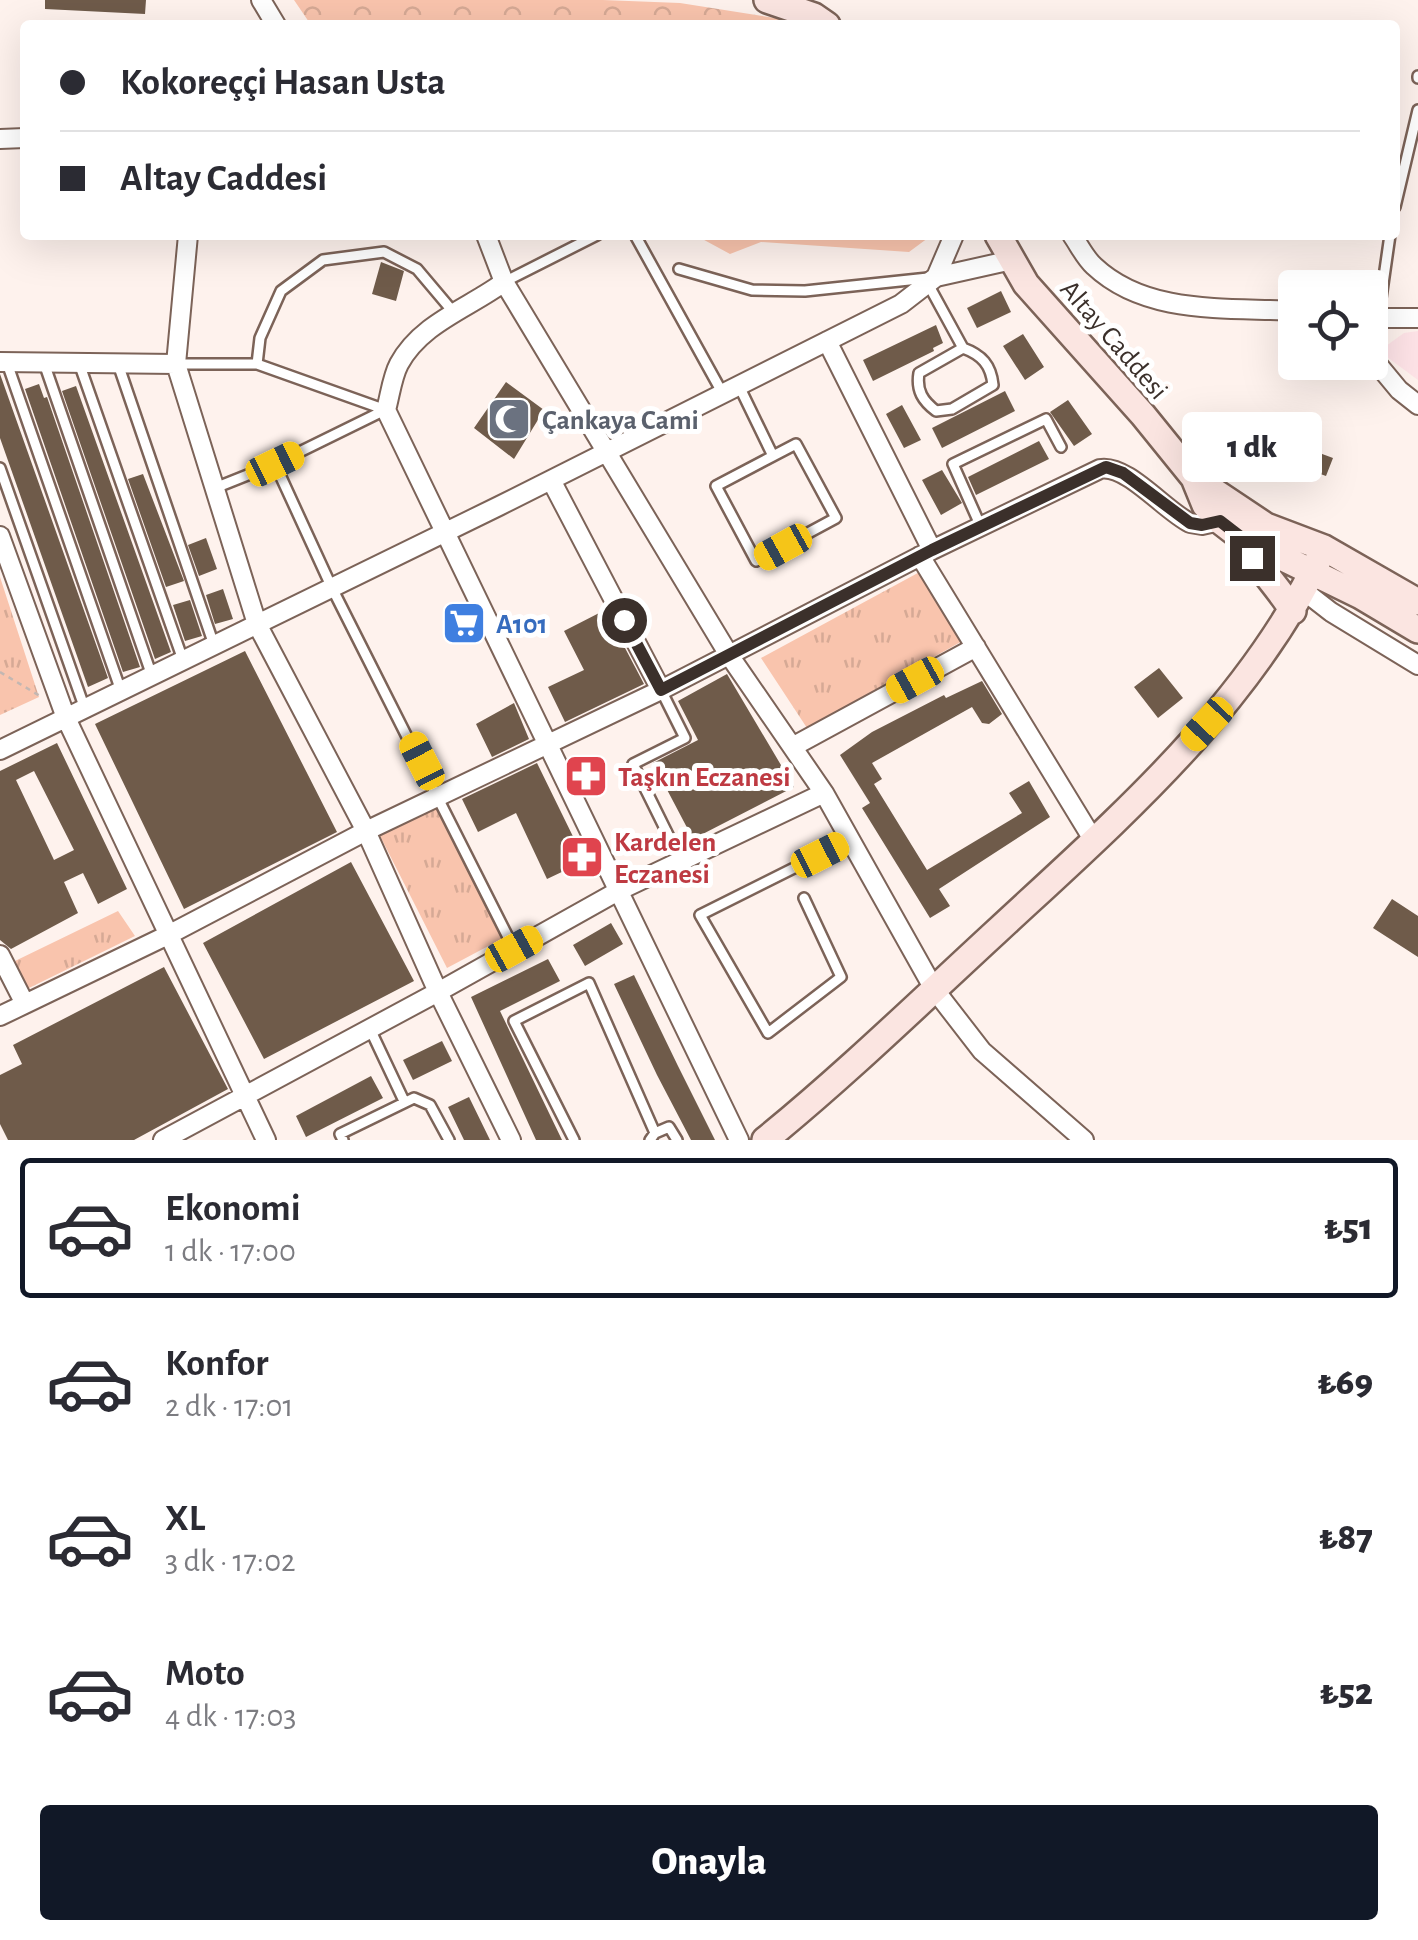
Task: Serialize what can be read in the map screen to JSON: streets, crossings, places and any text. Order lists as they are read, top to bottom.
{
  "streets": {
    "main road": ["Altay Caddesi"]
  },
  "places": {
    "mosque": ["Çankaya Cami"],
    "supermarket": ["A101"],
    "pharmacy": ["Taşkın Eczanesi", "Kardelen Eczanesi"]
  },
  "page": {
    "banner": ["Kokoreççi Hasan Usta", "Altay Caddesi"],
    "bubble": "1 dk",
    "list": [
      {
        "name": "Ekonomi",
        "note": "1 dk · 17:00",
        "value": "₺51"
      },
      {
        "name": "Konfor",
        "note": "2 dk · 17:01",
        "value": "₺69"
      },
      {
        "name": "XL",
        "note": "3 dk · 17:02",
        "value": "₺87"
      },
      {
        "name": "Moto",
        "note": "4 dk · 17:03",
        "value": "₺52"
      }
    ],
    "buttons": "Onayla"
  }
}
